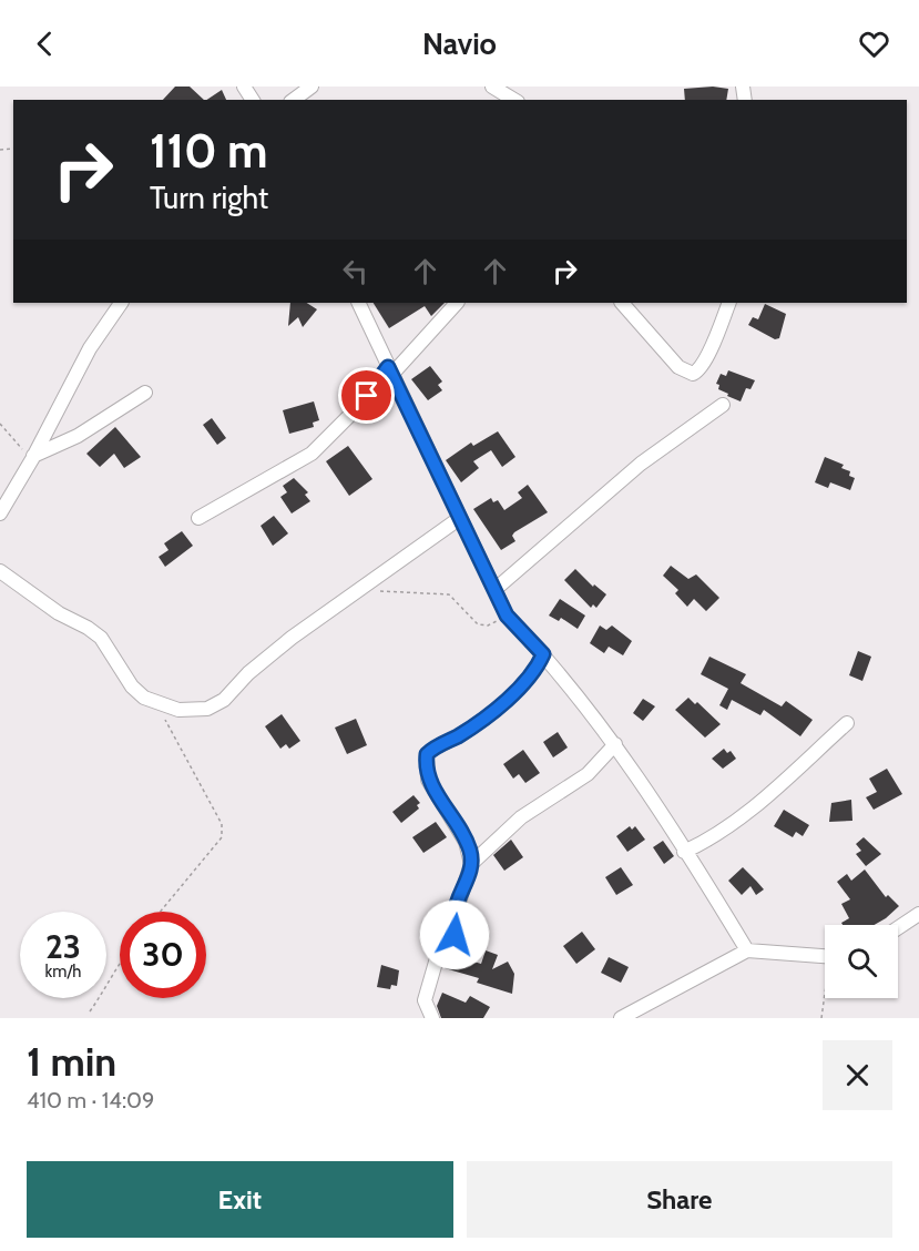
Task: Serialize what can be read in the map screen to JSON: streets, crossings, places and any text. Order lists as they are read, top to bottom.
{
  "page": {
    "header": "Navio",
    "turn": ["110 m", "Turn right"],
    "speed": "23 km/h",
    "limit": "30",
    "heading": ["1 min", "410 m · 14:09"],
    "buttons": ["Exit", "Share"]
  }
}
